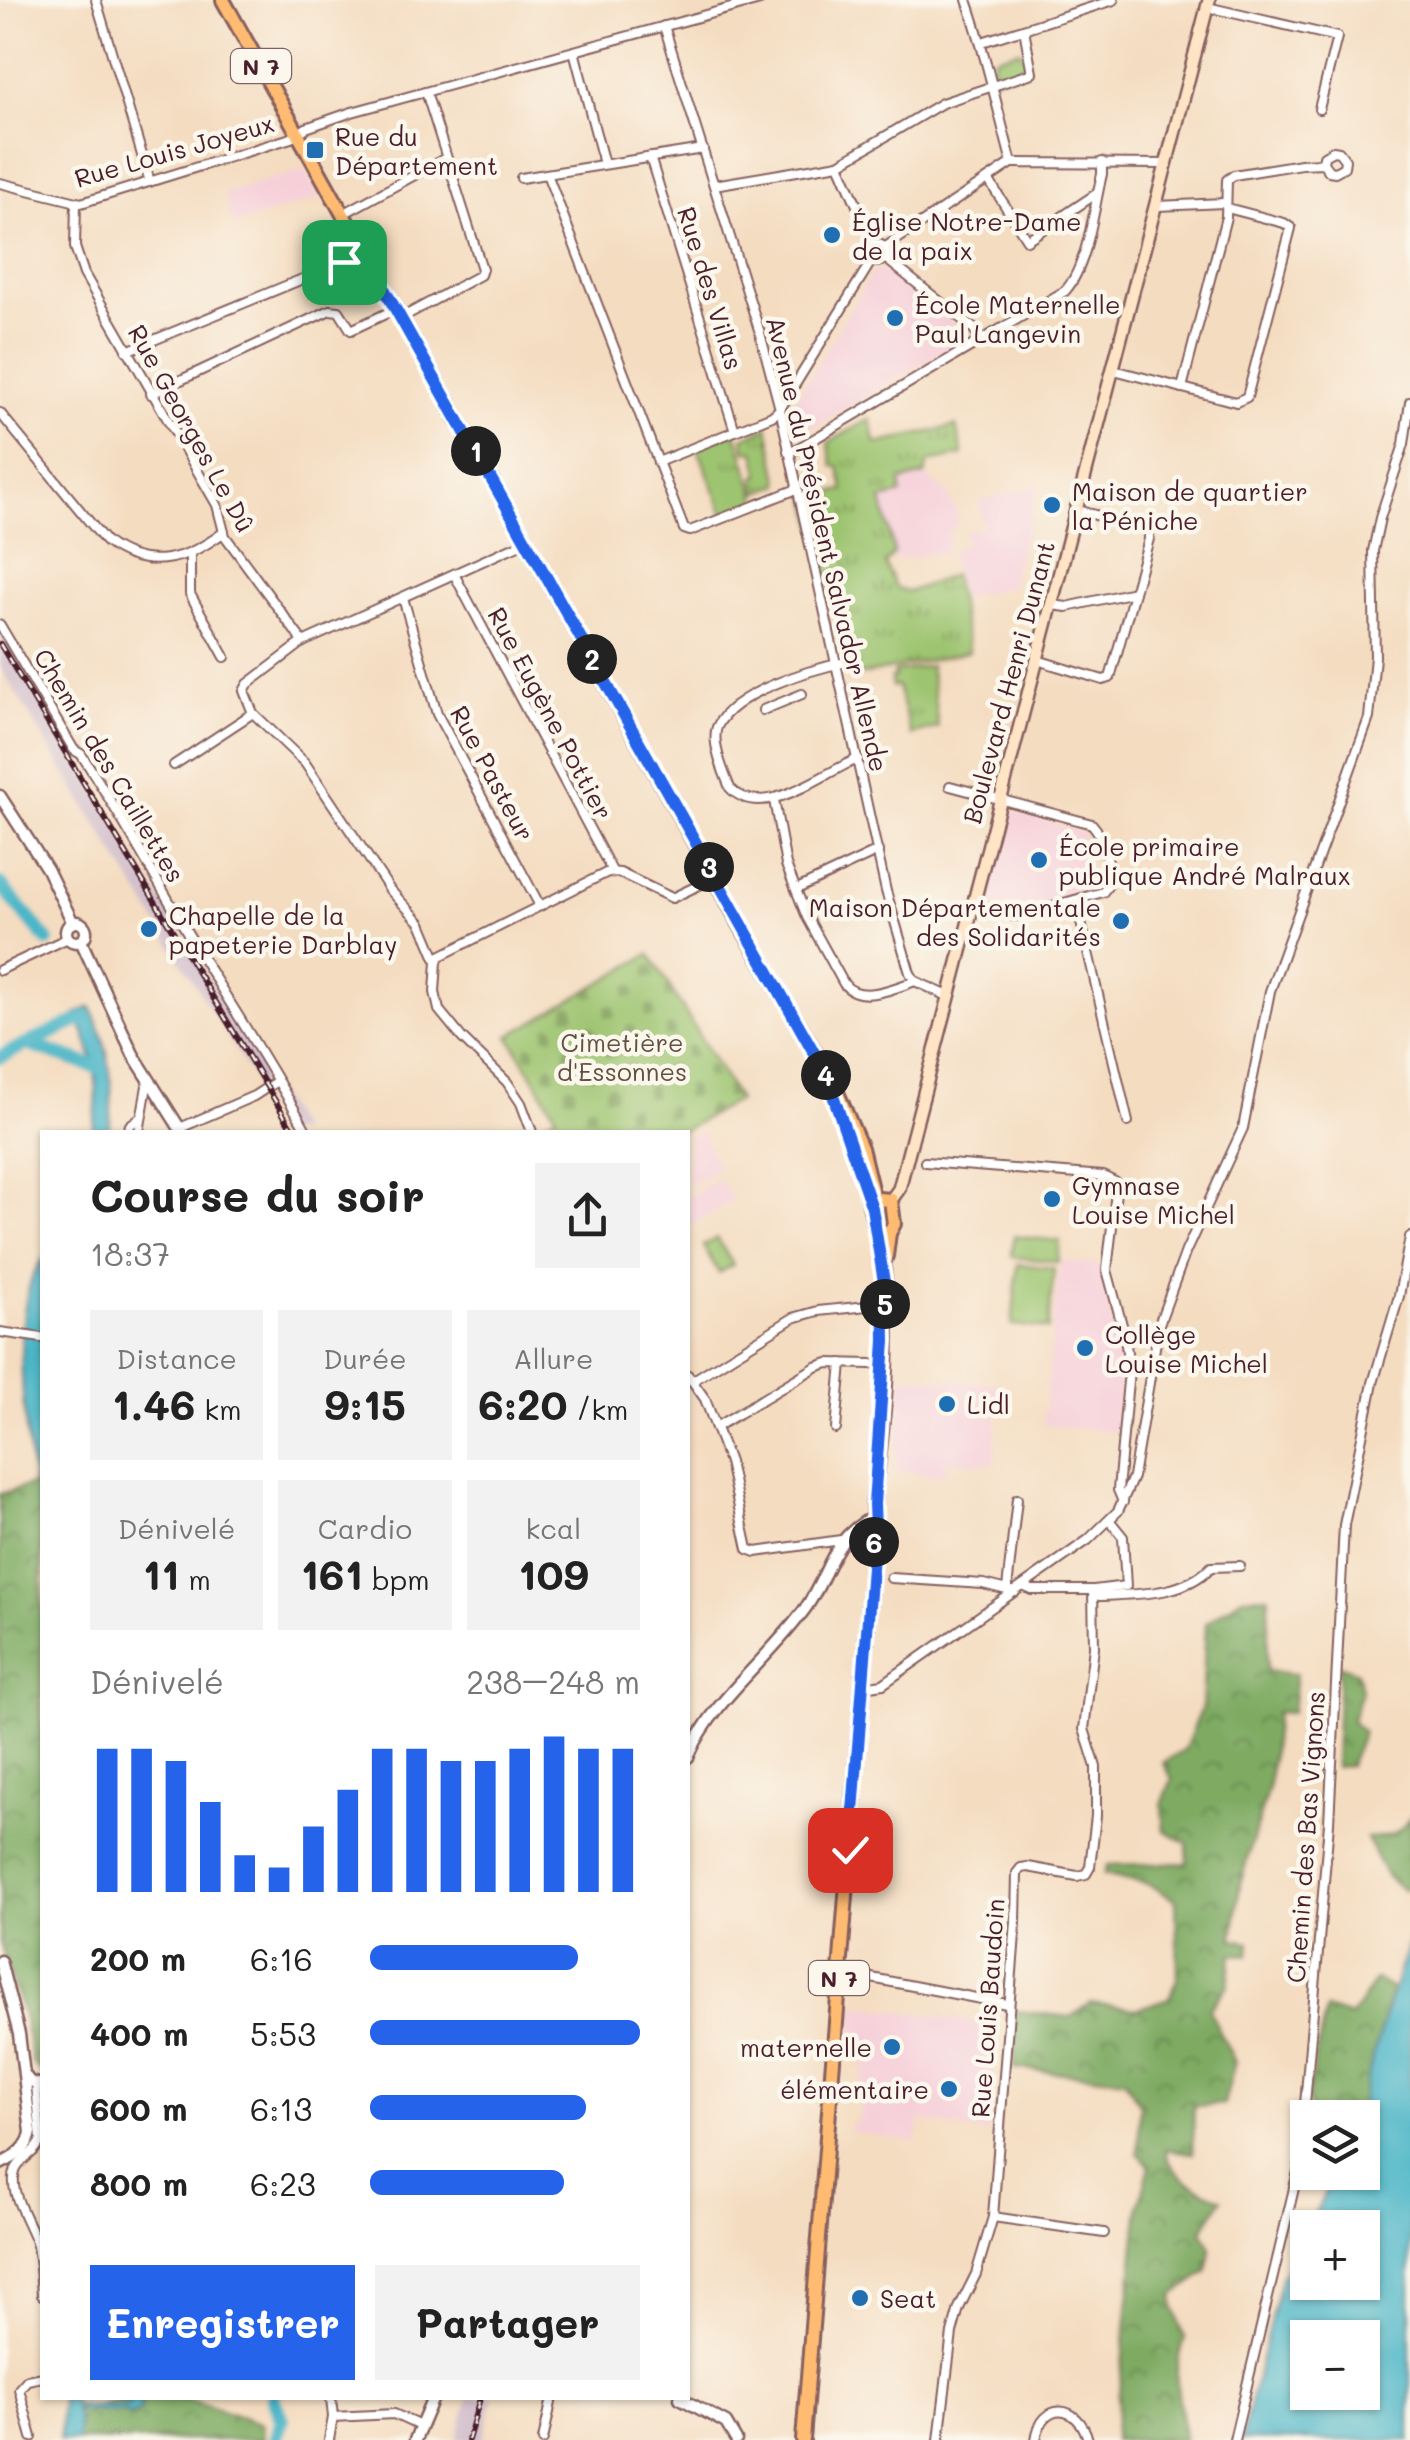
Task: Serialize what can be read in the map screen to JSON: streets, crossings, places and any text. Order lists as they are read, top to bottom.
{
  "streets": {
    "main road": ["N 7", "Boulevard Henri Dunant"],
    "street": [
      "Rue Louis Joyeux",
      "Rue des Villas",
      "Rue Georges Le Dû",
      "Avenue du Président Salvador Allende",
      "Rue Eugène Pottier",
      "Chemin des Caillettes",
      "Rue Pasteur",
      "Chemin des Bas Vignons",
      "Rue Louis Baudoin"
    ]
  },
  "crossings": [
    ["N 7", "Rue Louis Joyeux"],
    ["N 7", "Boulevard Henri Dunant"],
    ["Rue Louis Joyeux", "Rue Georges Le Dû"],
    ["Rue Louis Joyeux", "Avenue du Président Salvador Allende"]
  ],
  "parks": ["Cimetière d'Essonnes"],
  "places": {
    "transit": ["Rue du Département"],
    "other": [
      "Église Notre-Dame de la paix",
      "École Maternelle Paul Langevin",
      "Maison de quartier la Péniche",
      "École primaire publique André Malraux",
      "Maison Départementale des Solidarités",
      "Chapelle de la papeterie Darblay",
      "Gymnase Louise Michel",
      "Collège Louise Michel",
      "Lidl",
      "maternelle",
      "élémentaire",
      "Seat"
    ]
  },
  "page": {
    "pins": [
      "1",
      "2",
      "3",
      "4",
      "5",
      "6"
    ],
    "heading": ["Course du soir", "18:37"],
    "stats": [
      ["Distance", "1.46 km"],
      ["Durée", "9:15"],
      ["Allure", "6:20 /km"],
      ["Dénivelé", "11 m"],
      ["Cardio", "161 bpm"],
      ["kcal", "109"]
    ],
    "chart": ["Dénivelé", "238–248 m"],
    "list": [
      {
        "name": "200 m",
        "note": "6:16"
      },
      {
        "name": "400 m",
        "note": "5:53"
      },
      {
        "name": "600 m",
        "note": "6:13"
      },
      {
        "name": "800 m",
        "note": "6:23"
      }
    ],
    "map_buttons": ["+", "−"],
    "buttons": ["Enregistrer", "Partager"]
  }
}
